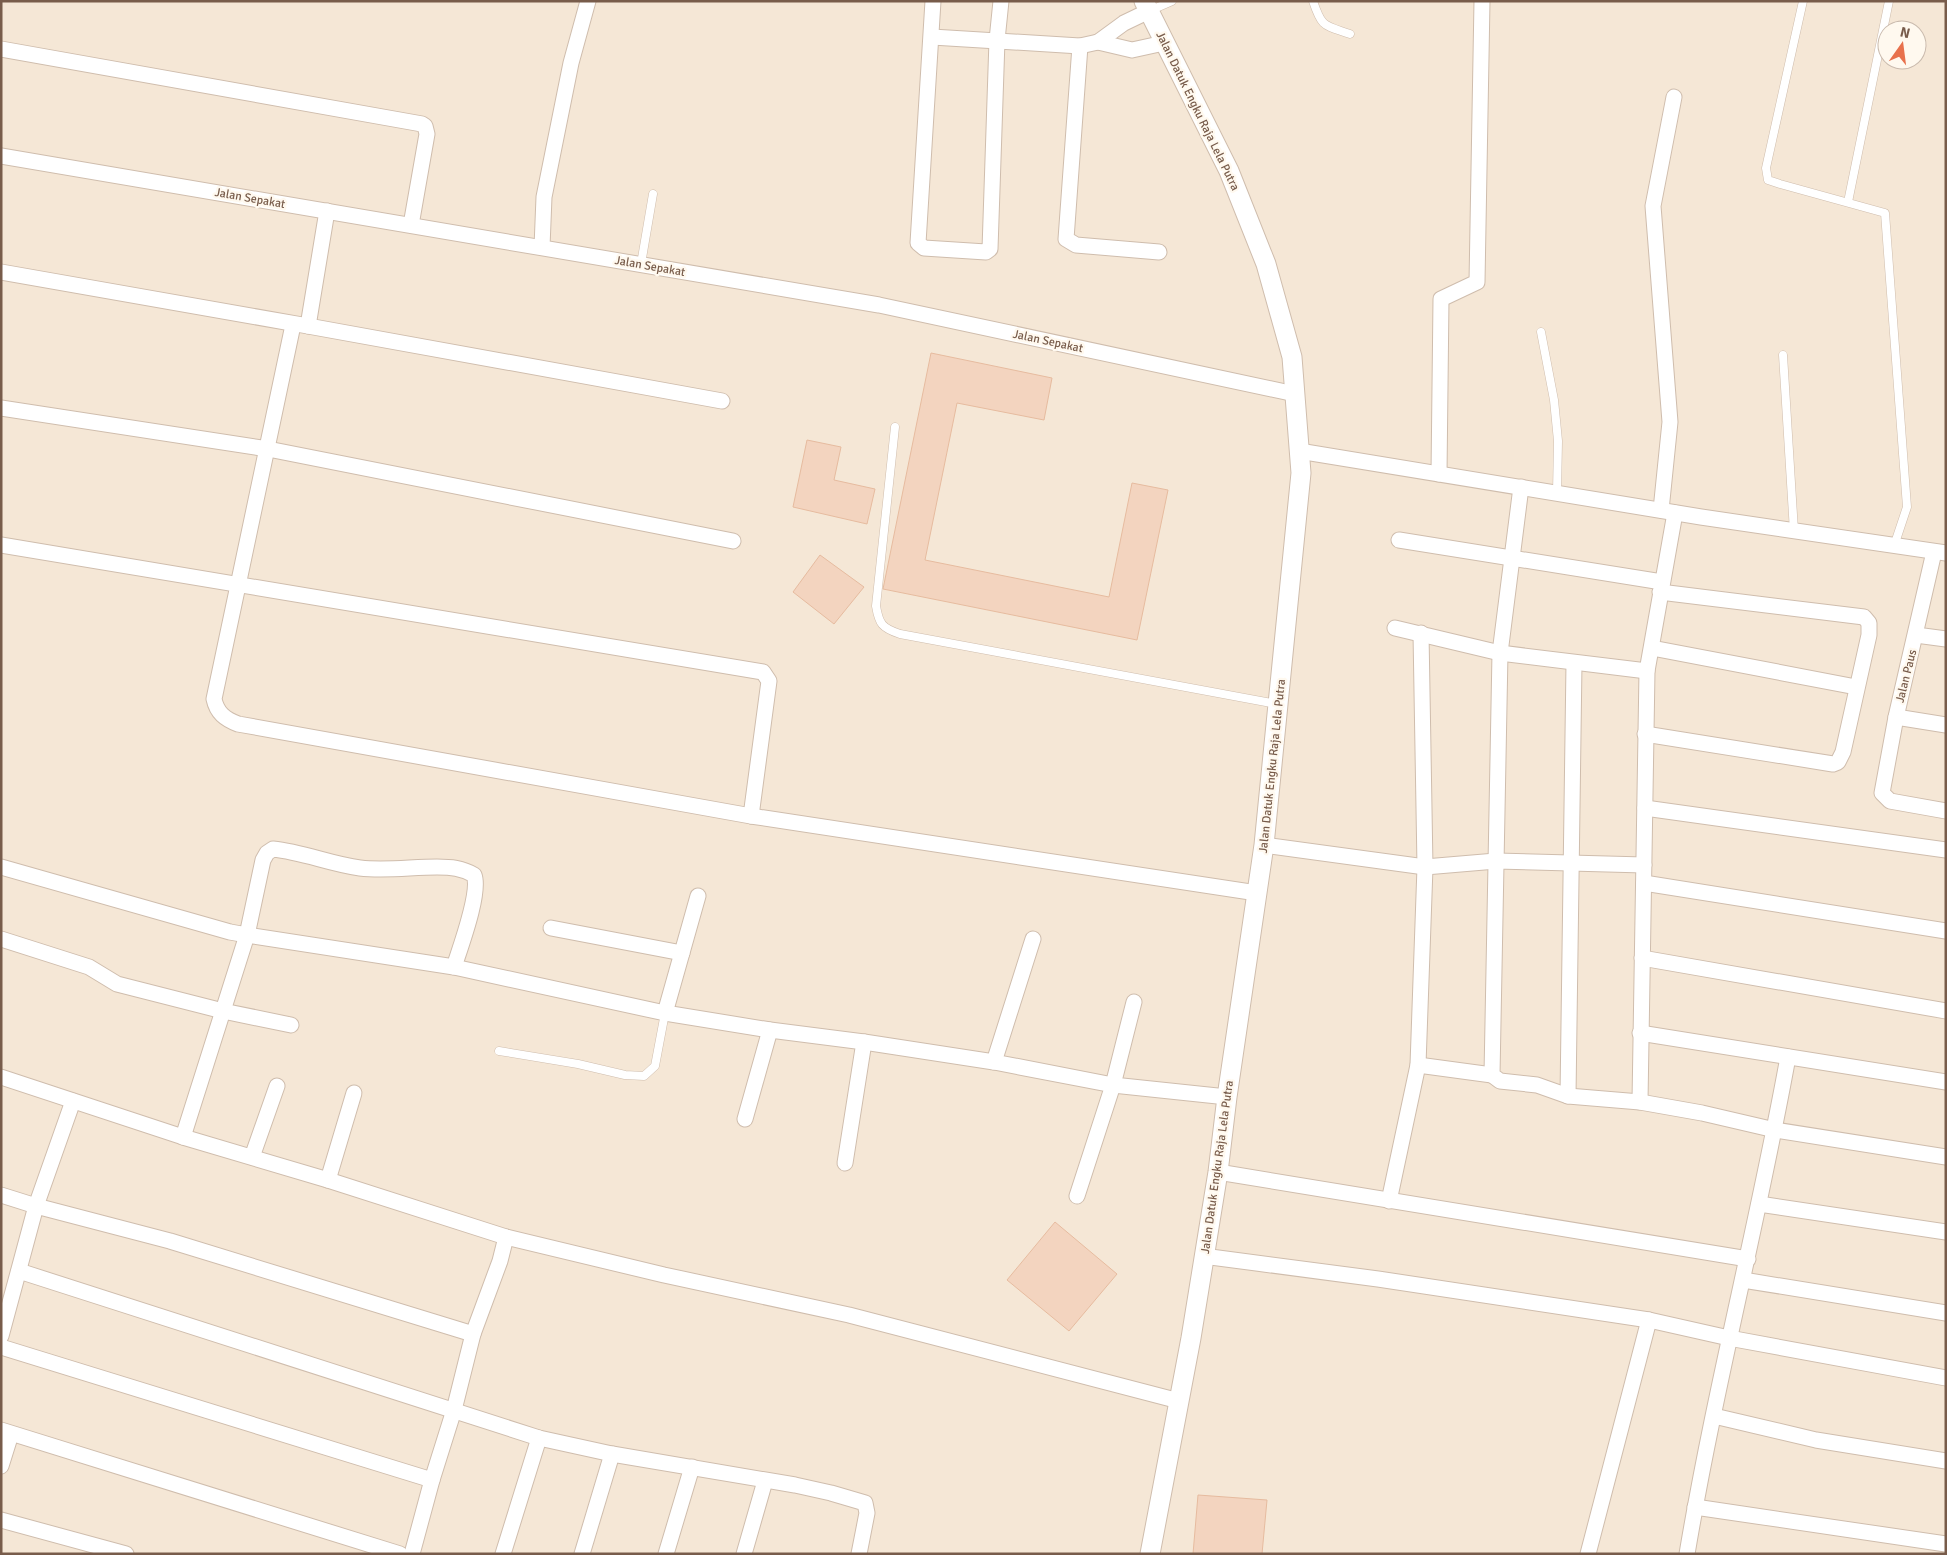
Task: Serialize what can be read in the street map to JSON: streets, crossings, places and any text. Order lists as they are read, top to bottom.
{
  "streets": {
    "street": ["Jalan Datuk Engku Raja Lela Putra", "Jalan Sepakat", "Jalan Paus"]
  },
  "crossings": [
    ["Jalan Datuk Engku Raja Lela Putra", "Jalan Sepakat"]
  ],
  "north": "top"
}
